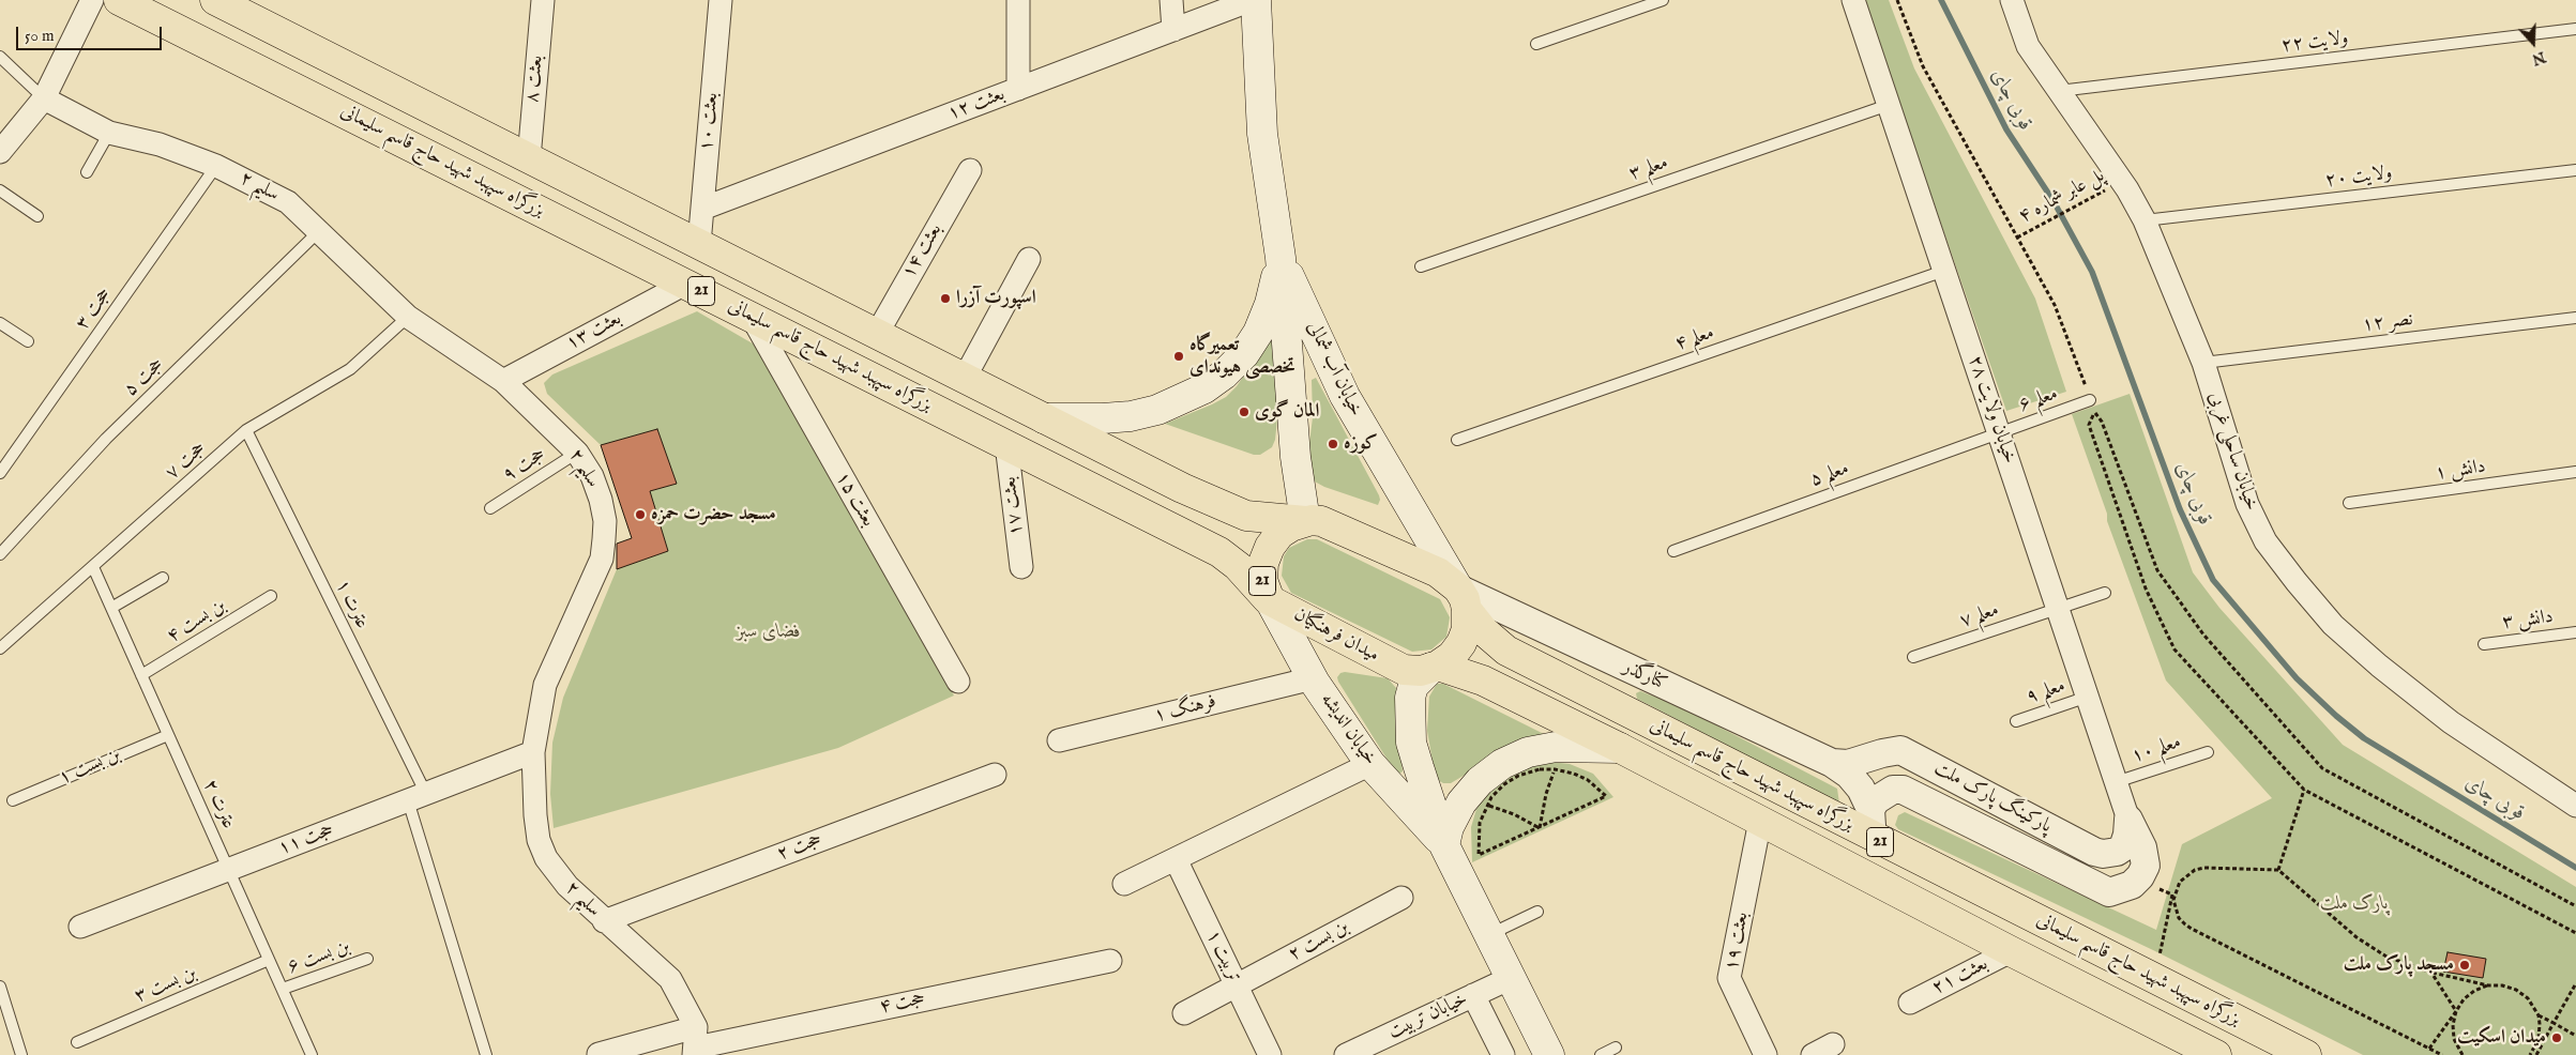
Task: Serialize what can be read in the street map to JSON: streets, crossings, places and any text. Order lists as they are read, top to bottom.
{
  "streets": {
    "highway": ["بزرگراه سپهبد شهید حاج قاسم سلیمانی", "21", "میدان فرهنگیان"],
    "main road": ["خیابان آب شمالی", "خیابان اندیشه"],
    "street": [
      "بعثت ۸",
      "بعثت ۱۲",
      "بعثت ۱۰",
      "سلیم ۲",
      "بعثت ۱۴",
      "بعثت ۱۳",
      "خیابان ولایت ۲۸",
      "خیابان ساحلی غربی",
      "بعثت ۱۵",
      "بعثت ۱۷",
      "کنارگذر",
      "فرهنگ ۱",
      "پارکینگ پارک ملت",
      "حجت ۱۱",
      "حجت ۲",
      "بن بست ۲",
      "بعثت ۱۹",
      "تربیت ۱",
      "بعثت ۲۱",
      "حجت ۴",
      "خیابان تربیت"
    ],
    "lane": [
      "ولایت ۲۲",
      "معلم ۳",
      "ولایت ۲۰",
      "حجت ۳",
      "نصر ۱۲",
      "معلم ۴",
      "حجت ۵",
      "معلم ۶",
      "حجت ۷",
      "حجت ۹",
      "دانش ۱",
      "معلم ۵",
      "عترت ۱",
      "معلم ۷",
      "دانش ۳",
      "بن بست ۴",
      "معلم ۹",
      "معلم ۱۰",
      "بن بست ۱",
      "عترت ۲",
      "بن بست ۶",
      "بن بست ۳"
    ],
    "path": ["پل عابر شماره ۴"]
  },
  "crossings": [
    ["ولایت ۲۲", "خیابان ساحلی غربی"],
    ["بعثت ۸", "21"],
    ["بعثت ۱۲", "بعثت ۱۰"],
    ["بعثت ۱۲", "خیابان آب شمالی"],
    ["بعثت ۱۰", "21"],
    ["بزرگراه سپهبد شهید حاج قاسم سلیمانی", "21"],
    ["بزرگراه سپهبد شهید حاج قاسم سلیمانی", "بعثت ۱۳"],
    ["بزرگراه سپهبد شهید حاج قاسم سلیمانی", "خیابان آب شمالی"],
    ["بزرگراه سپهبد شهید حاج قاسم سلیمانی", "بعثت ۱۵"],
    ["بزرگراه سپهبد شهید حاج قاسم سلیمانی", "بعثت ۱۷"],
    ["بزرگراه سپهبد شهید حاج قاسم سلیمانی", "میدان فرهنگیان"],
    ["بزرگراه سپهبد شهید حاج قاسم سلیمانی", "کنارگذر"],
    ["بزرگراه سپهبد شهید حاج قاسم سلیمانی", "خیابان اندیشه"],
    ["بزرگراه سپهبد شهید حاج قاسم سلیمانی", "بعثت ۱۹"],
    ["بزرگراه سپهبد شهید حاج قاسم سلیمانی", "بعثت ۲۱"],
    ["معلم ۳", "خیابان ولایت ۲۸"],
    ["ولایت ۲۰", "خیابان ساحلی غربی"],
    ["سلیم ۲", "حجت ۳"],
    ["سلیم ۲", "بعثت ۱۳"],
    ["سلیم ۲", "حجت ۵"],
    ["سلیم ۲", "حجت ۷"],
    ["سلیم ۲", "حجت ۹"],
    ["سلیم ۲", "حجت ۱۱"],
    ["سلیم ۲", "حجت ۲"],
    ["سلیم ۲", "حجت ۴"],
    ["پل عابر شماره ۴", "خیابان ساحلی غربی"],
    ["بعثت ۱۴", "21"],
    ["21", "خیابان آب شمالی"],
    ["21", "میدان فرهنگیان"],
    ["21", "کنارگذر"],
    ["21", "خیابان اندیشه"],
    ["نصر ۱۲", "خیابان ساحلی غربی"],
    ["معلم ۴", "خیابان ولایت ۲۸"],
    ["خیابان آب شمالی", "کنارگذر"],
    ["معلم ۶", "خیابان ولایت ۲۸"],
    ["معلم ۶", "معلم ۵"],
    ["خیابان ولایت ۲۸", "معلم ۵"],
    ["خیابان ولایت ۲۸", "معلم ۷"],
    ["خیابان ولایت ۲۸", "معلم ۹"],
    ["خیابان ولایت ۲۸", "معلم ۱۰"],
    ["خیابان ولایت ۲۸", "پارکینگ پارک ملت"],
    ["حجت ۷", "عترت ۱"],
    ["حجت ۷", "عترت ۲"],
    ["عترت ۱", "حجت ۱۱"],
    ["بن بست ۴", "عترت ۲"],
    ["میدان فرهنگیان", "خیابان اندیشه"],
    ["کنارگذر", "پارکینگ پارک ملت"],
    ["فرهنگ ۱", "خیابان اندیشه"],
    ["خیابان اندیشه", "خیابان تربیت"],
    ["بن بست ۱", "عترت ۲"],
    ["عترت ۲", "حجت ۱۱"],
    ["عترت ۲", "بن بست ۶"],
    ["عترت ۲", "بن بست ۳"],
    ["بن بست ۲", "تربیت ۱"]
  ],
  "water": ["قوبی چای"],
  "parks": ["فضای سبز", "پارک ملت"],
  "places": [
    "اسپورت آزرا",
    "تعمیرگاه تخصصی هیوندای",
    "المان گوی",
    "کوزه",
    "مسجد حضرت حمزه",
    "مسجد پارک ملت",
    "میدان اسکیت"
  ],
  "scale_bar": "50 m",
  "north": "bottom"
}
